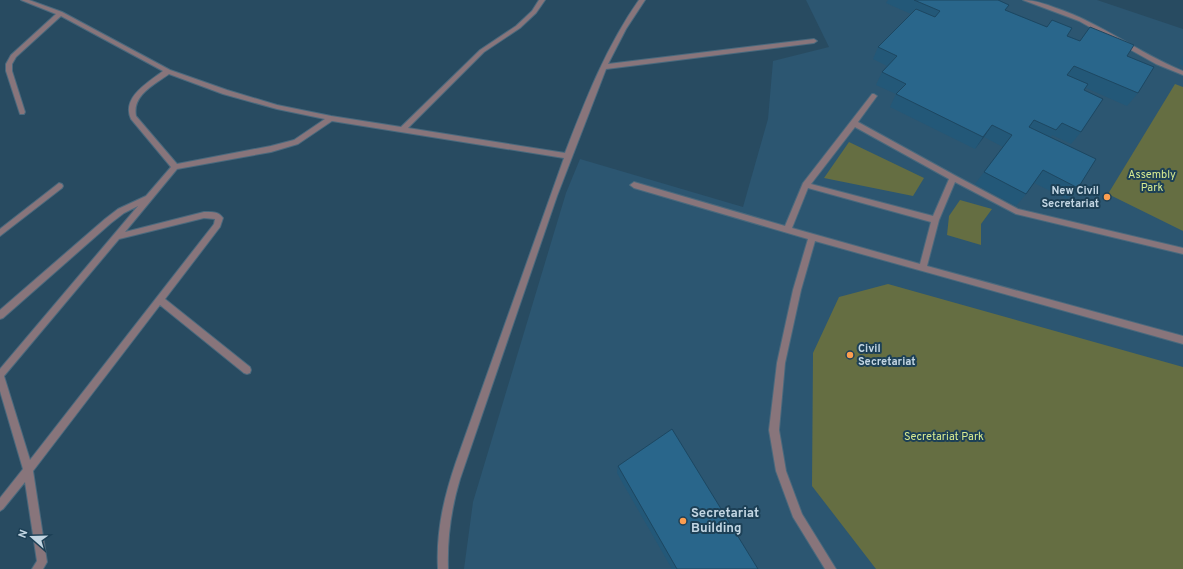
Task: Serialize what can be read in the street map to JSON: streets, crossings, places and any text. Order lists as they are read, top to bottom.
{
  "parks": ["Assembly Park", "Secretariat Park"],
  "places": ["New Civil Secretariat", "Civil Secretariat", "Secretariat Building"],
  "north": "left"
}
